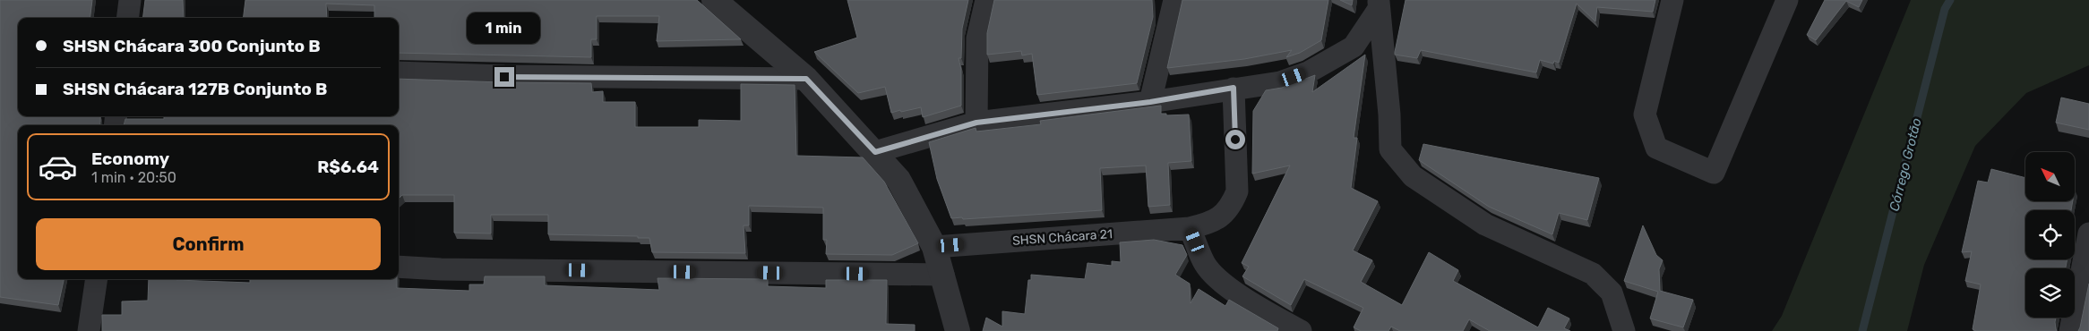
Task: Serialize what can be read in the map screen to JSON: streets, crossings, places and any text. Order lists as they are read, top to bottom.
{
  "streets": {
    "street": ["SHSN Chácara 21"]
  },
  "water": ["Córrego Grotão"],
  "north": "top left",
  "page": {
    "bubble": "1 min",
    "banner": ["SHSN Chácara 300 Conjunto B", "SHSN Chácara 127B Conjunto B"],
    "list": [
      {
        "name": "Economy",
        "note": "1 min · 20:50",
        "value": "R$6.64"
      }
    ],
    "buttons": "Confirm"
  }
}
